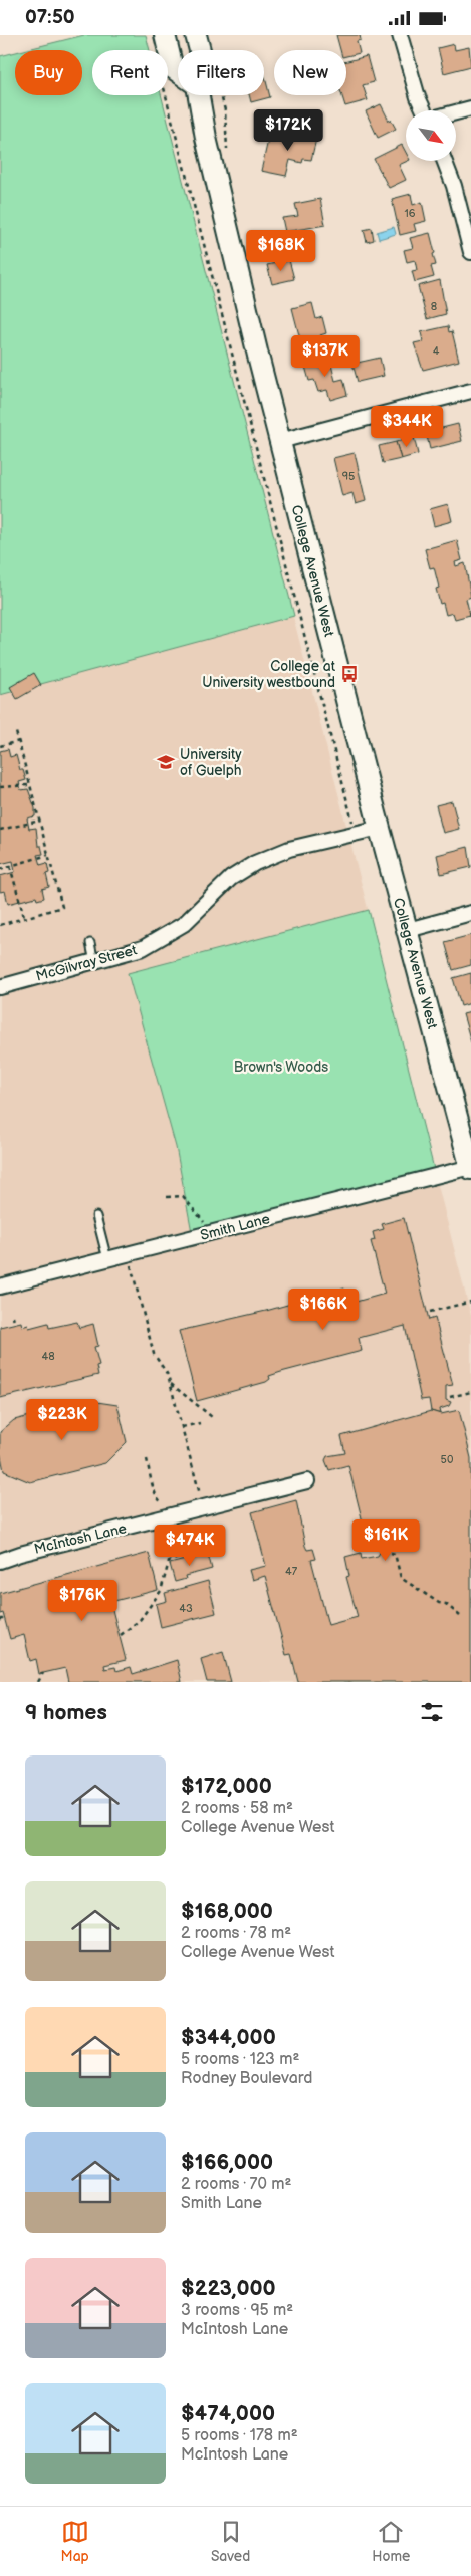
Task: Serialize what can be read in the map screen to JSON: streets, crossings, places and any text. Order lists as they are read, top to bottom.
{
  "streets": {
    "main road": ["College Avenue West"],
    "street": ["McGilvray Street", "Smith Lane", "McIntosh Lane"]
  },
  "crossings": [
    ["College Avenue West", "McGilvray Street"],
    ["College Avenue West", "Smith Lane"]
  ],
  "parks": ["Brown's Woods"],
  "places": {
    "bus stop": ["College at University westbound"],
    "school or university": ["University of Guelph"]
  },
  "house_numbers": [
    "16",
    "8",
    "4",
    "95",
    "48",
    "50",
    "47",
    "43"
  ],
  "north": "bottom right",
  "page": {
    "status": "07:50",
    "chip": [
      "Buy",
      "Rent",
      "Filters",
      "New"
    ],
    "price": [
      "$172K",
      "$168K",
      "$137K",
      "$344K",
      "$166K",
      "$223K",
      "$161K",
      "$474K",
      "$176K"
    ],
    "heading": "9 homes",
    "list": [
      {
        "name": "$172,000",
        "note": "2 rooms · 58 m² · College Avenue West"
      },
      {
        "name": "$168,000",
        "note": "2 rooms · 78 m² · College Avenue West"
      },
      {
        "name": "$344,000",
        "note": "5 rooms · 123 m² · Rodney Boulevard"
      },
      {
        "name": "$166,000",
        "note": "2 rooms · 70 m² · Smith Lane"
      },
      {
        "name": "$223,000",
        "note": "3 rooms · 95 m² · McIntosh Lane"
      },
      {
        "name": "$474,000",
        "note": "5 rooms · 178 m² · McIntosh Lane"
      }
    ],
    "tabs": ["Map", "Saved", "Home"]
  }
}
